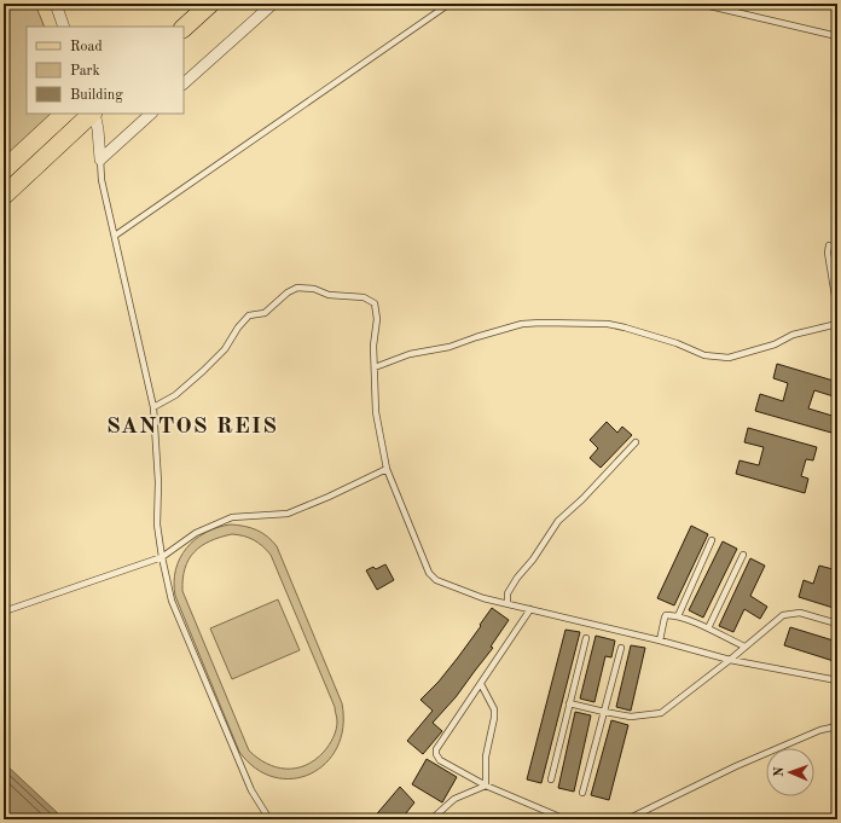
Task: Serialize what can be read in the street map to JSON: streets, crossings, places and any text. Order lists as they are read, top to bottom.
{
  "districts": ["SANTOS REIS"],
  "legend": ["Road", "Park", "Building"],
  "north": "left"
}
